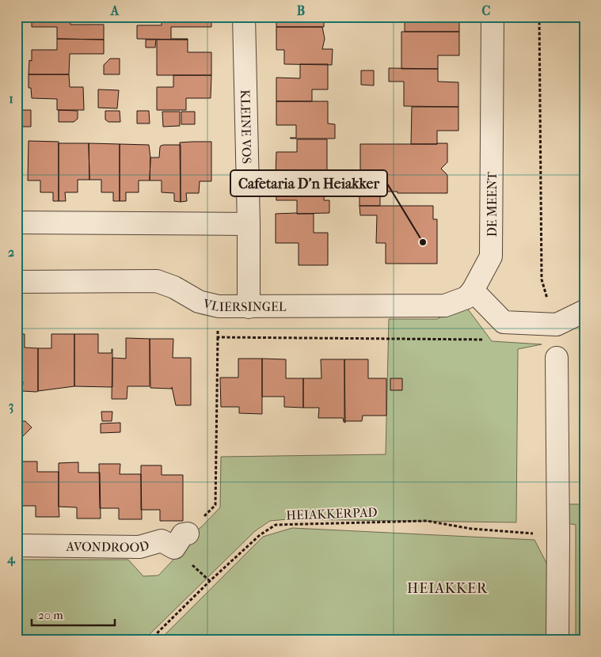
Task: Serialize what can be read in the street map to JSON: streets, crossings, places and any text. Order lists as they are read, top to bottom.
{
  "streets": {
    "street": [
      "KLEINE VOS",
      "DE MEENT",
      "VLIERSINGEL",
      "AVONDROOD"
    ],
    "path": ["HEIAKKERPAD"]
  },
  "crossings": [
    ["KLEINE VOS", "VLIERSINGEL"],
    ["DE MEENT", "VLIERSINGEL"]
  ],
  "districts": ["HEIAKKER"],
  "places": ["Cafetaria D'n Heiakker"],
  "scale_bar": "20 m",
  "grid": {
    "columns": ["A", "B", "C"],
    "rows": [
      "1",
      "2",
      "3",
      "4"
    ]
  }
}
